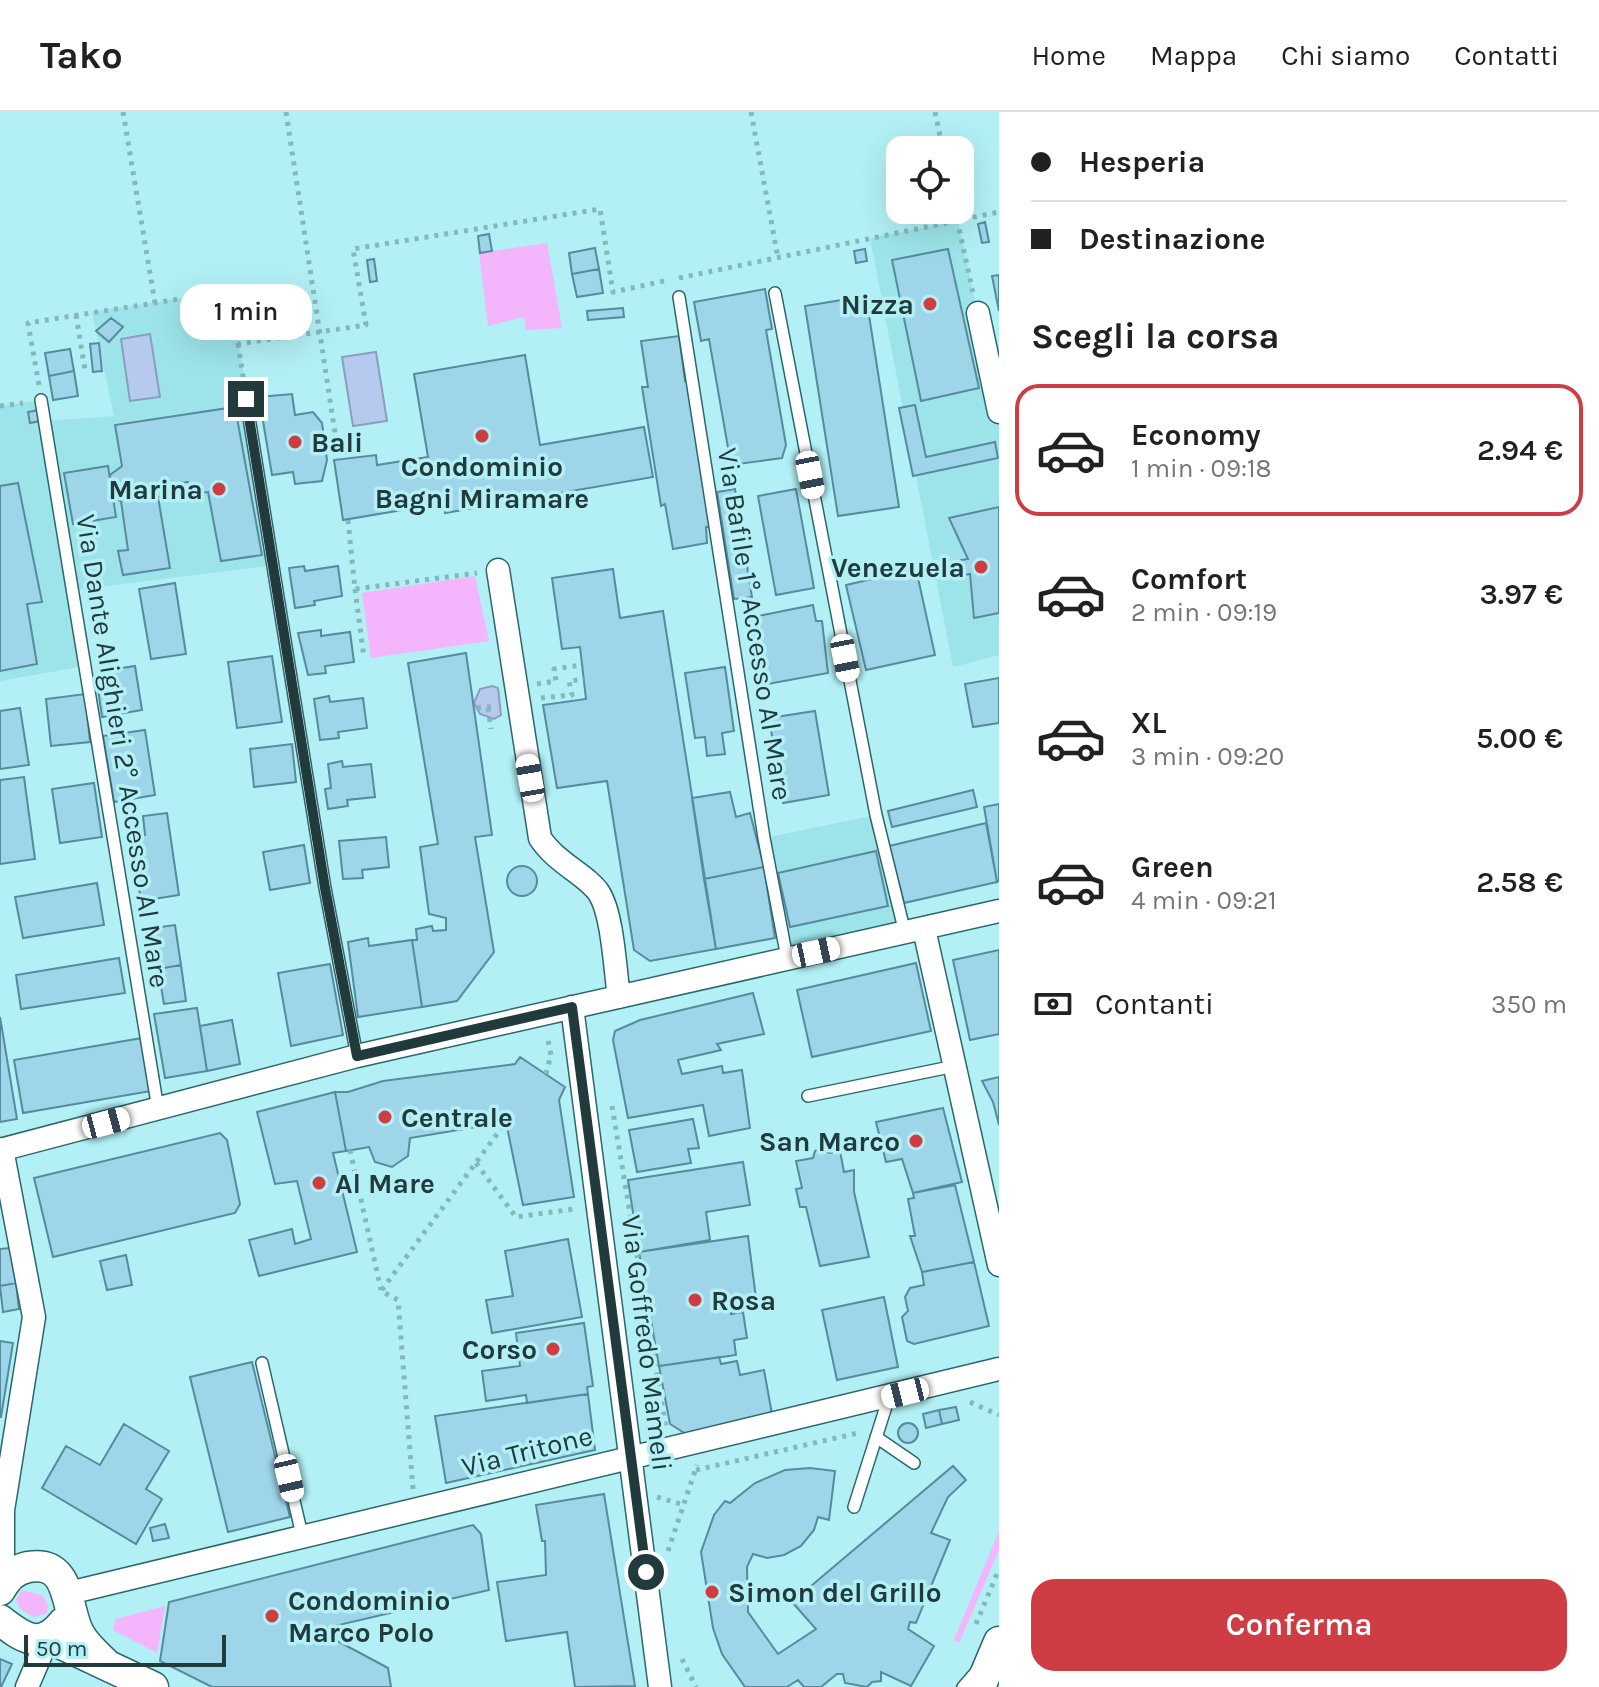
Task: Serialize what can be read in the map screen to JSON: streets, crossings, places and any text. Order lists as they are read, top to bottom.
{
  "streets": {
    "street": ["Via Goffredo Mameli", "Via Tritone"],
    "lane": ["Via Bafile 1° Accesso Al Mare", "Via Dante Alighieri 2° Accesso Al Mare"]
  },
  "crossings": [
    ["Via Goffredo Mameli", "Via Tritone"]
  ],
  "places": [
    "Nizza",
    "Condominio Bagni Miramare",
    "Bali",
    "Marina",
    "Venezuela",
    "Centrale",
    "San Marco",
    "Al Mare",
    "Rosa",
    "Corso",
    "Simon del Grillo",
    "Condominio Marco Polo"
  ],
  "scale_bar": "50 m",
  "page": {
    "header": "Tako",
    "nav": [
      "Home",
      "Mappa",
      "Chi siamo",
      "Contatti"
    ],
    "banner": ["Hesperia", "Destinazione"],
    "bubble": "1 min",
    "heading": "Scegli la corsa",
    "list": [
      {
        "name": "Economy",
        "note": "1 min · 09:18",
        "value": "2.94 €"
      },
      {
        "name": "Comfort",
        "note": "2 min · 09:19",
        "value": "3.97 €"
      },
      {
        "name": "XL",
        "note": "3 min · 09:20",
        "value": "5.00 €"
      },
      {
        "name": "Green",
        "note": "4 min · 09:21",
        "value": "2.58 €"
      }
    ],
    "pay": ["Contanti", "350 m"],
    "buttons": "Conferma",
    "scale": "50 m"
  }
}
